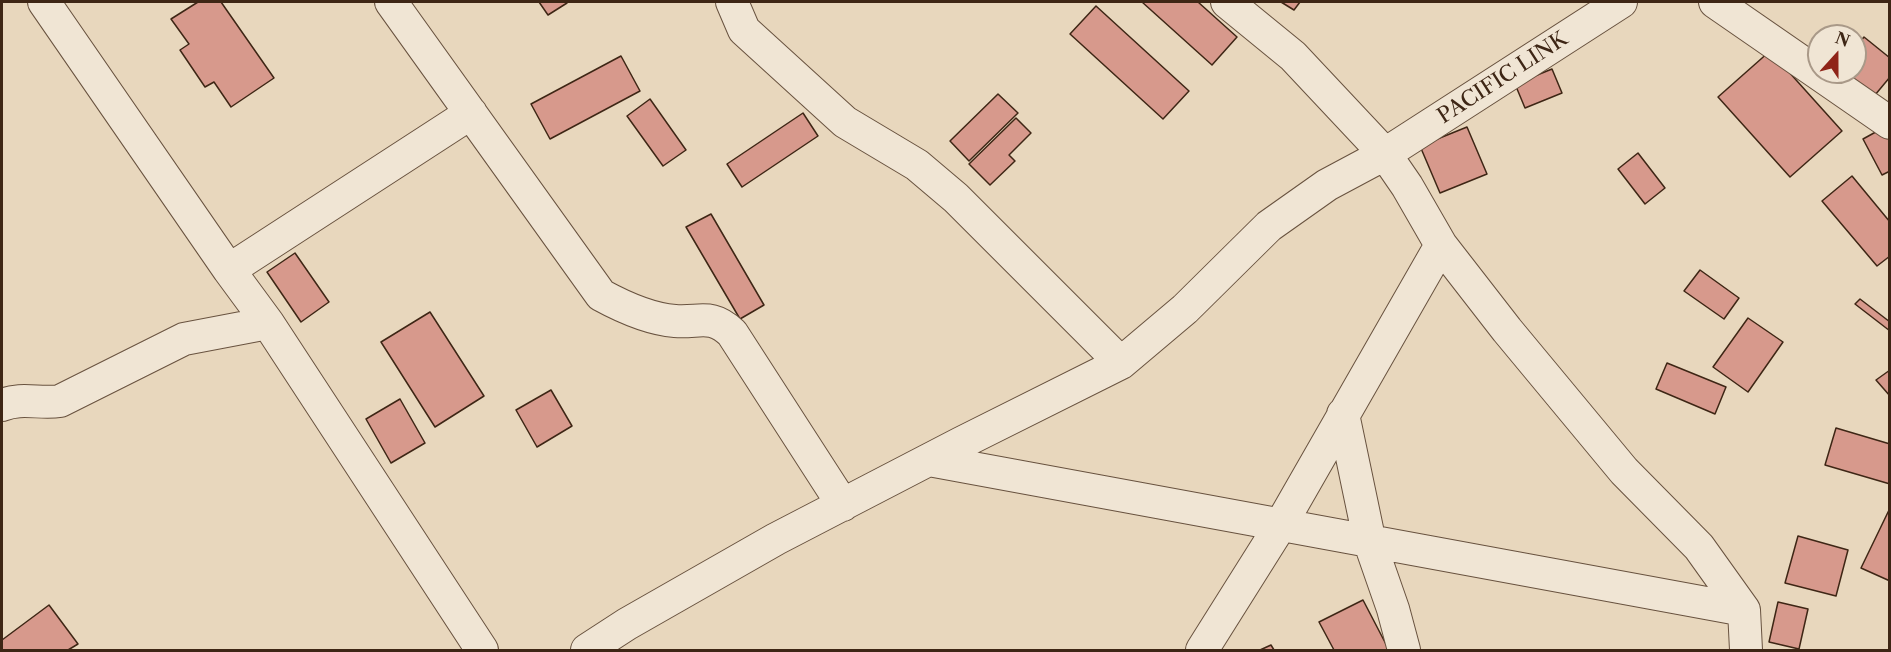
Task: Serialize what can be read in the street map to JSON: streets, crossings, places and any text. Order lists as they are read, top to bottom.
{
  "streets": {
    "street": ["PACIFIC LINK"]
  },
  "north": "top"
}
